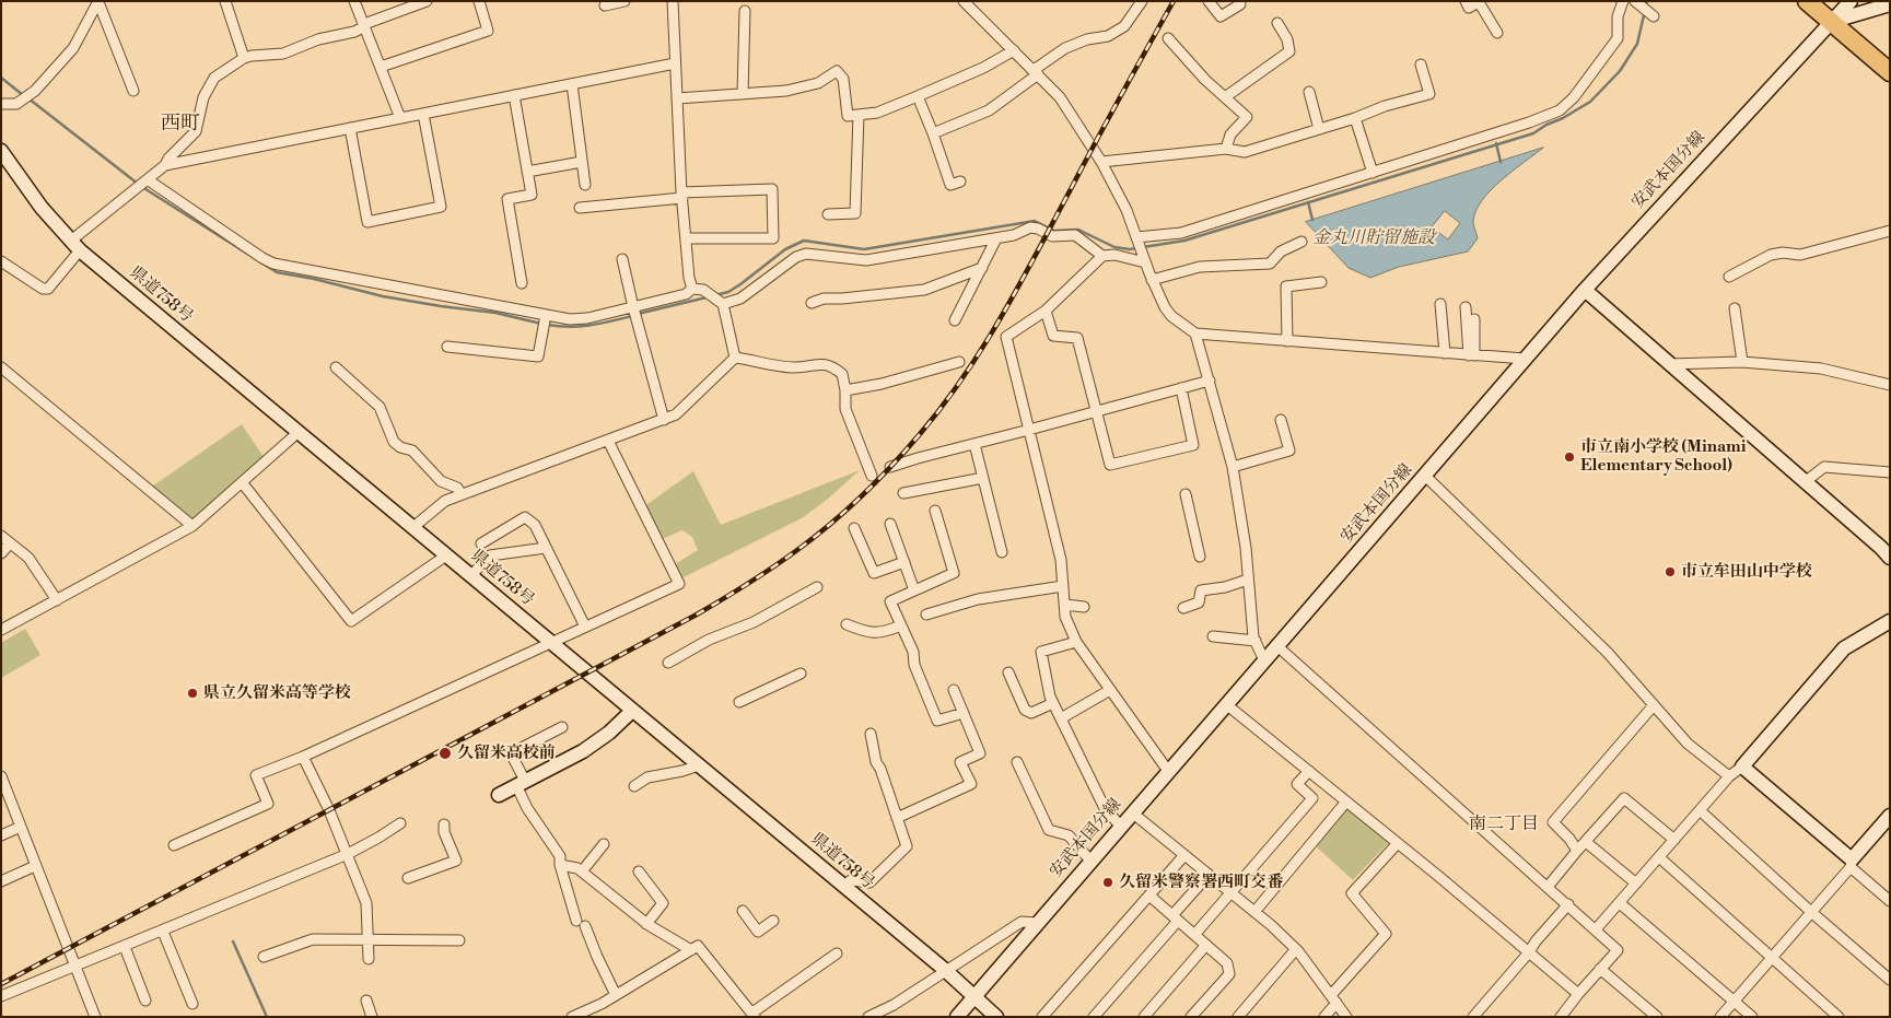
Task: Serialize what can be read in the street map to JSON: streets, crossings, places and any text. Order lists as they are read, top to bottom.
{
  "streets": {
    "main road": ["安武本国分線", "県道758号"]
  },
  "crossings": [
    ["安武本国分線", "県道758号"]
  ],
  "districts": ["西町", "南二丁目"],
  "water": ["金丸川貯留施設"],
  "places": [
    "市立南小学校 (Minami Elementary School)",
    "市立牟田山中学校",
    "県立久留米高等学校",
    "久留米高校前",
    "久留米警察署西町交番"
  ]
}
